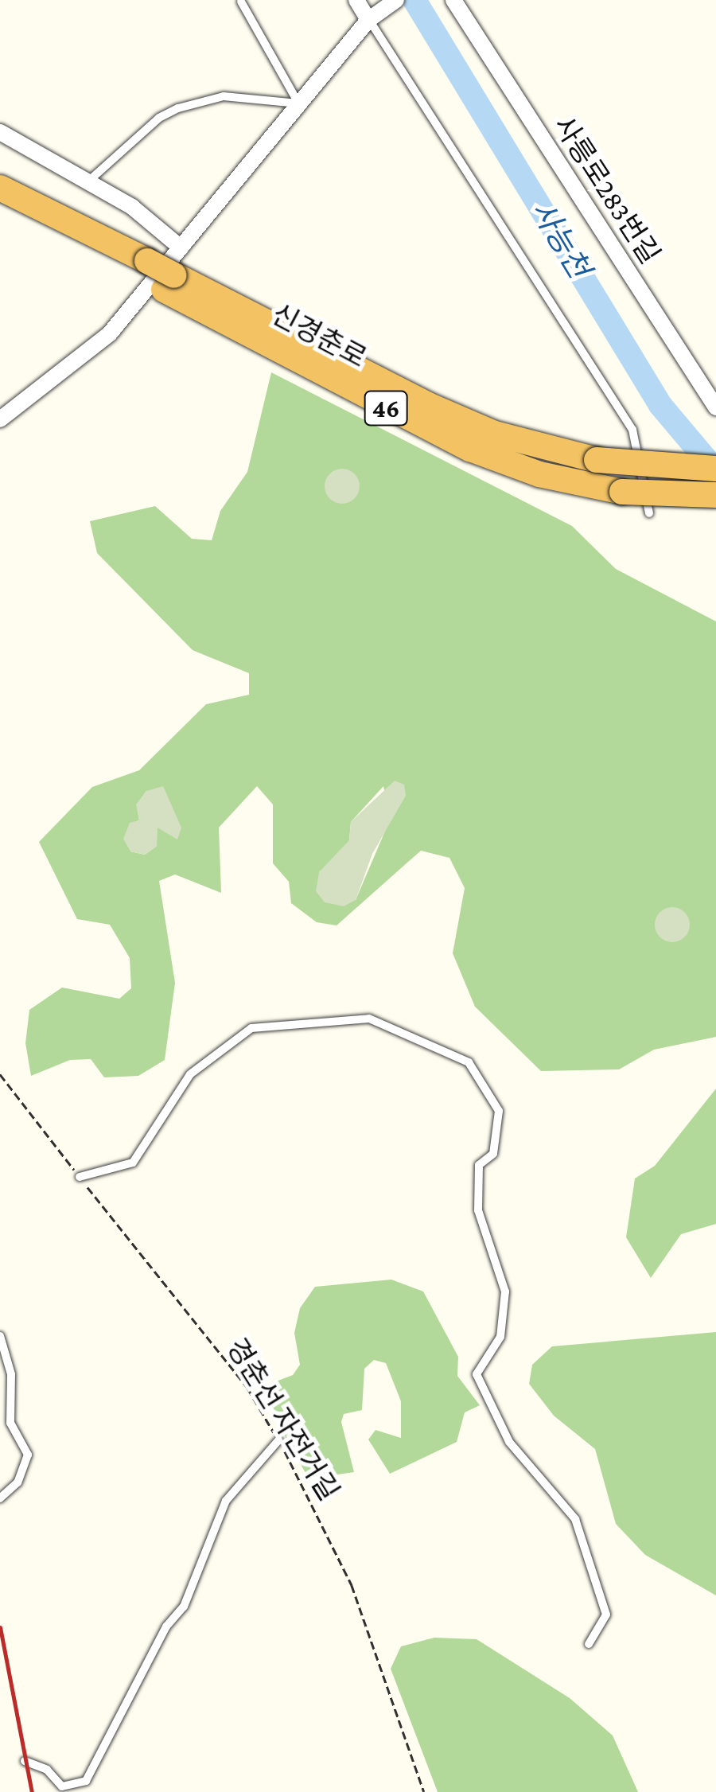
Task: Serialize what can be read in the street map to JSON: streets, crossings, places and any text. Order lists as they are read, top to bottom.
{
  "streets": {
    "highway": ["신경춘로", "46"],
    "street": ["사릉로283번길"],
    "path": ["경춘선 자전거길"]
  },
  "water": ["사능천"]
}
